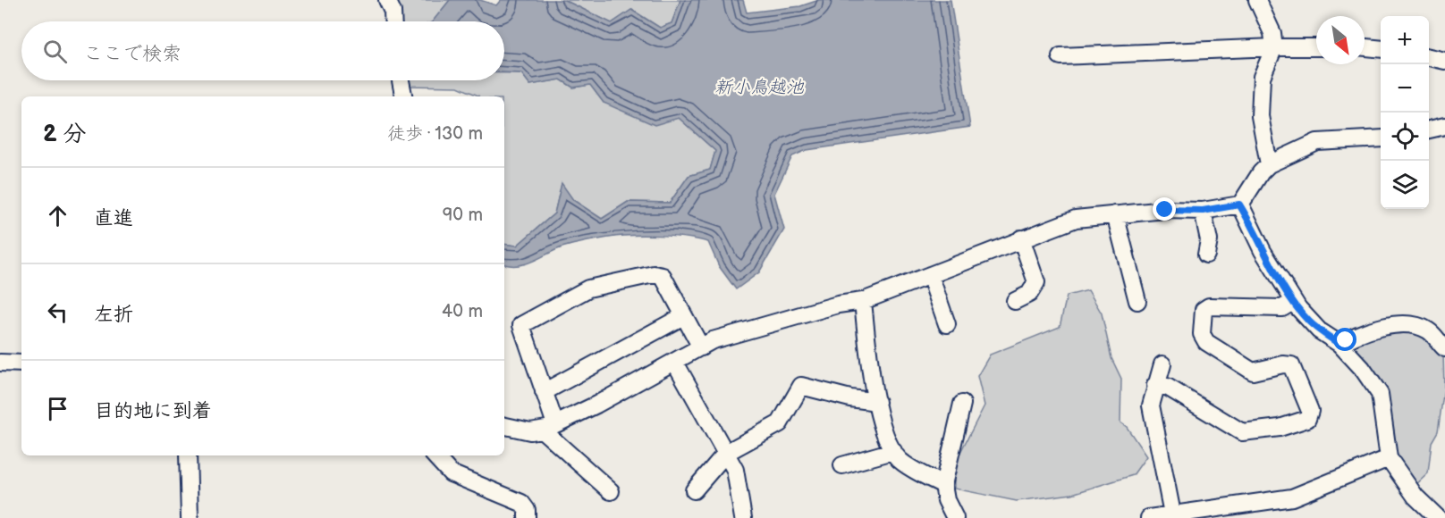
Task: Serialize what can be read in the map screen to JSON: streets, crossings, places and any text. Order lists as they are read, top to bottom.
{
  "water": ["新小鳥越池"],
  "north": "bottom right",
  "page": {
    "map_buttons": ["+", "−"],
    "search": "ここで検索",
    "heading": ["2 分", "徒歩 · 130 m"],
    "list": [
      ["直進", "90 m"],
      ["左折", "40 m"],
      "目的地に到着"
    ]
  }
}
